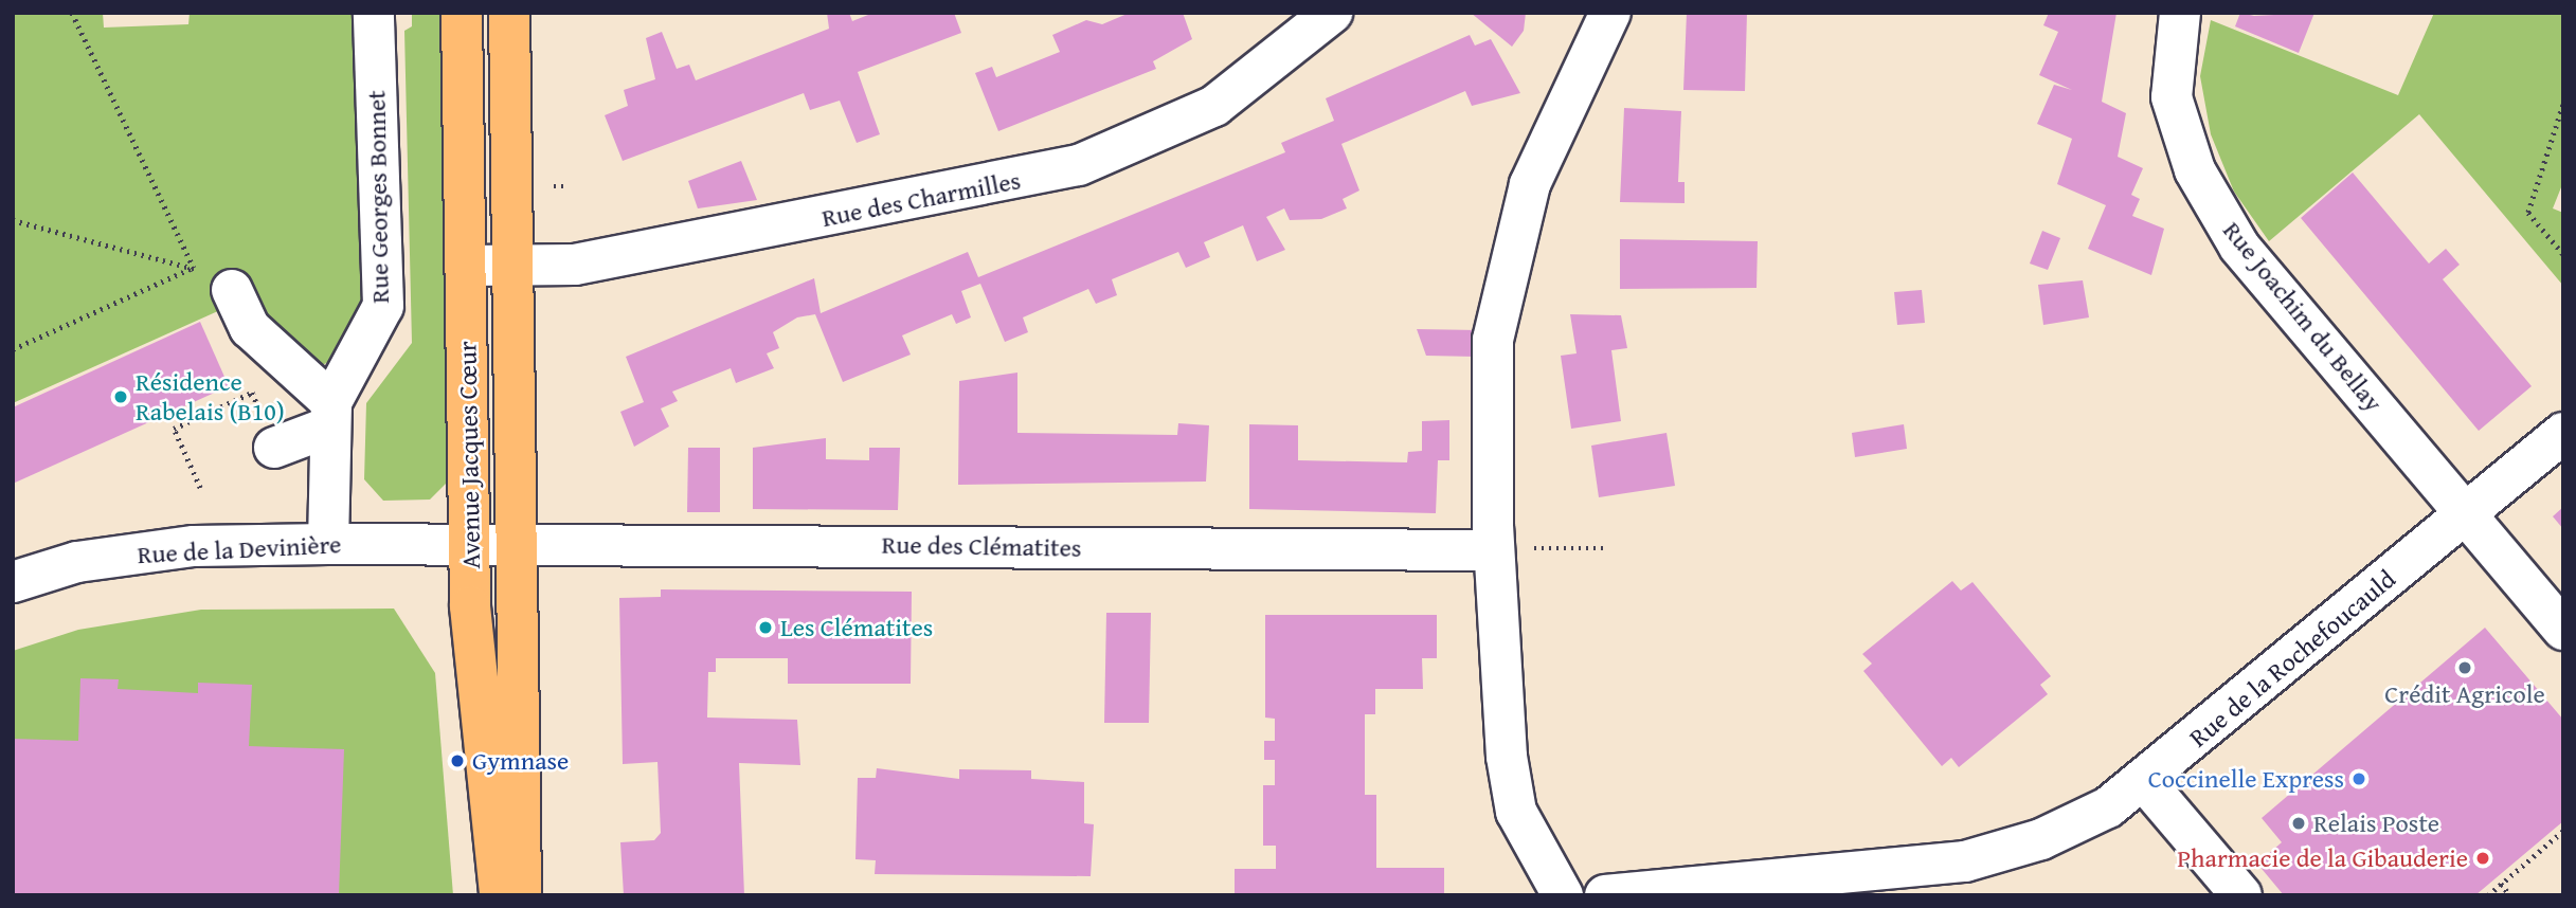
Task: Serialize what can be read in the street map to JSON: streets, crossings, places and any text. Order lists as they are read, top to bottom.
{
  "streets": {
    "main road": ["Avenue Jacques Cœur"],
    "street": [
      "Rue Georges Bonnet",
      "Rue des Charmilles",
      "Rue Joachim du Bellay",
      "Rue des Clématites",
      "Rue de la Devinière",
      "Rue de la Rochefoucauld"
    ]
  },
  "crossings": [
    ["Rue des Charmilles", "Avenue Jacques Cœur"],
    ["Rue Joachim du Bellay", "Rue de la Rochefoucauld"],
    ["Avenue Jacques Cœur", "Rue des Clématites"],
    ["Avenue Jacques Cœur", "Rue de la Devinière"],
    ["Rue des Clématites", "Rue de la Devinière"]
  ],
  "places": [
    "Résidence Rabelais (B10)",
    "Les Clématites",
    "Crédit Agricole",
    "Gymnase",
    "Coccinelle Express",
    "Relais Poste",
    "Pharmacie de la Gibauderie"
  ]
}
